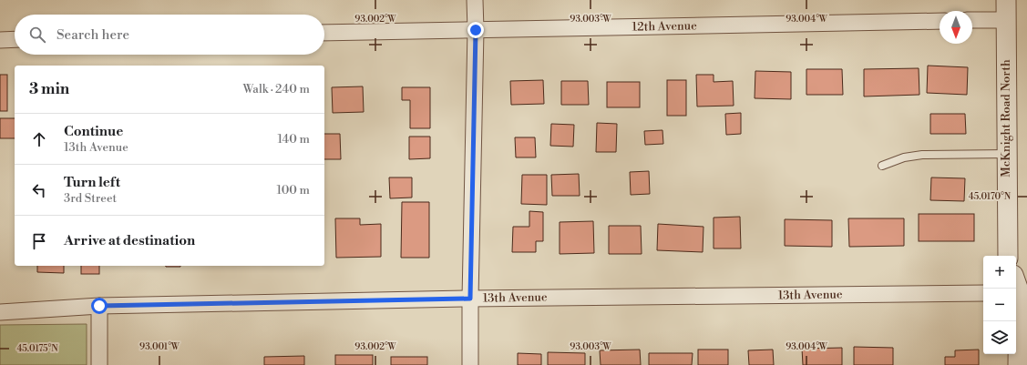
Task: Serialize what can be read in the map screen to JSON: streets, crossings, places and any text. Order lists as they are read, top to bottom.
{
  "streets": {
    "street": ["12th Avenue", "McKnight Road North", "13th Avenue"]
  },
  "north": "bottom",
  "page": {
    "search": "Search here",
    "heading": ["3 min", "Walk · 240 m"],
    "list": [
      ["Continue", "13th Avenue", "140 m"],
      ["Turn left", "3rd Street", "100 m"],
      "Arrive at destination"
    ],
    "map_buttons": ["+", "−"]
  },
  "coordinates": [
    "93.002°W",
    "93.003°W",
    "93.004°W",
    "45.0170°N",
    "93.001°W",
    "45.0175°N"
  ]
}
